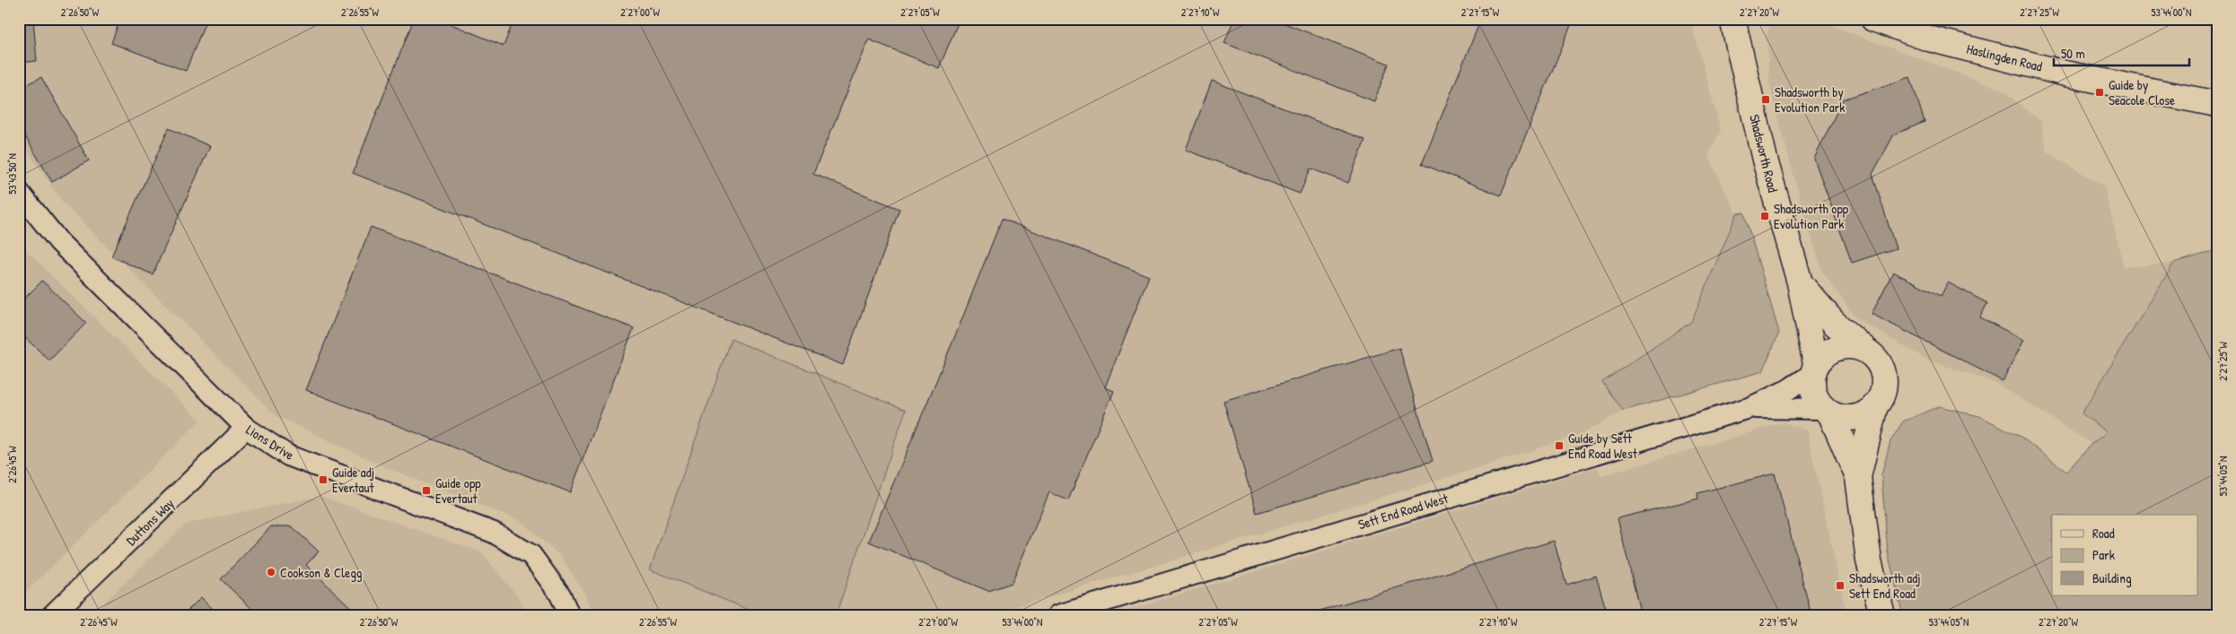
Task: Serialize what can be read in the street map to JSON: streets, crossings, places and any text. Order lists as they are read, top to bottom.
{
  "streets": {
    "main road": ["Haslingden Road", "Shadsworth Road"],
    "street": ["Lions Drive", "Sett End Road West", "Duttons Way"]
  },
  "crossings": [
    ["Shadsworth Road", "Sett End Road West"],
    ["Lions Drive", "Duttons Way"]
  ],
  "places": {
    "transit": [
      "Guide by Seacole Close",
      "Shadsworth by Evolution Park",
      "Shadsworth opp Evolution Park",
      "Guide by Sett End Road West",
      "Guide adj Evertaut",
      "Guide opp Evertaut",
      "Shadsworth adj Sett End Road"
    ],
    "other": ["Cookson & Clegg"]
  },
  "legend": ["Road", "Park", "Building"],
  "scale_bar": "50 m",
  "coordinates": [
    "2°26'50\"W",
    "2°26'55\"W",
    "2°27'00\"W",
    "2°27'05\"W",
    "2°27'10\"W",
    "2°27'15\"W",
    "2°27'20\"W",
    "2°27'25\"W",
    "53°44'00\"N",
    "53°43'50\"N",
    "2°26'45\"W",
    "53°44'05\"N"
  ]
}
